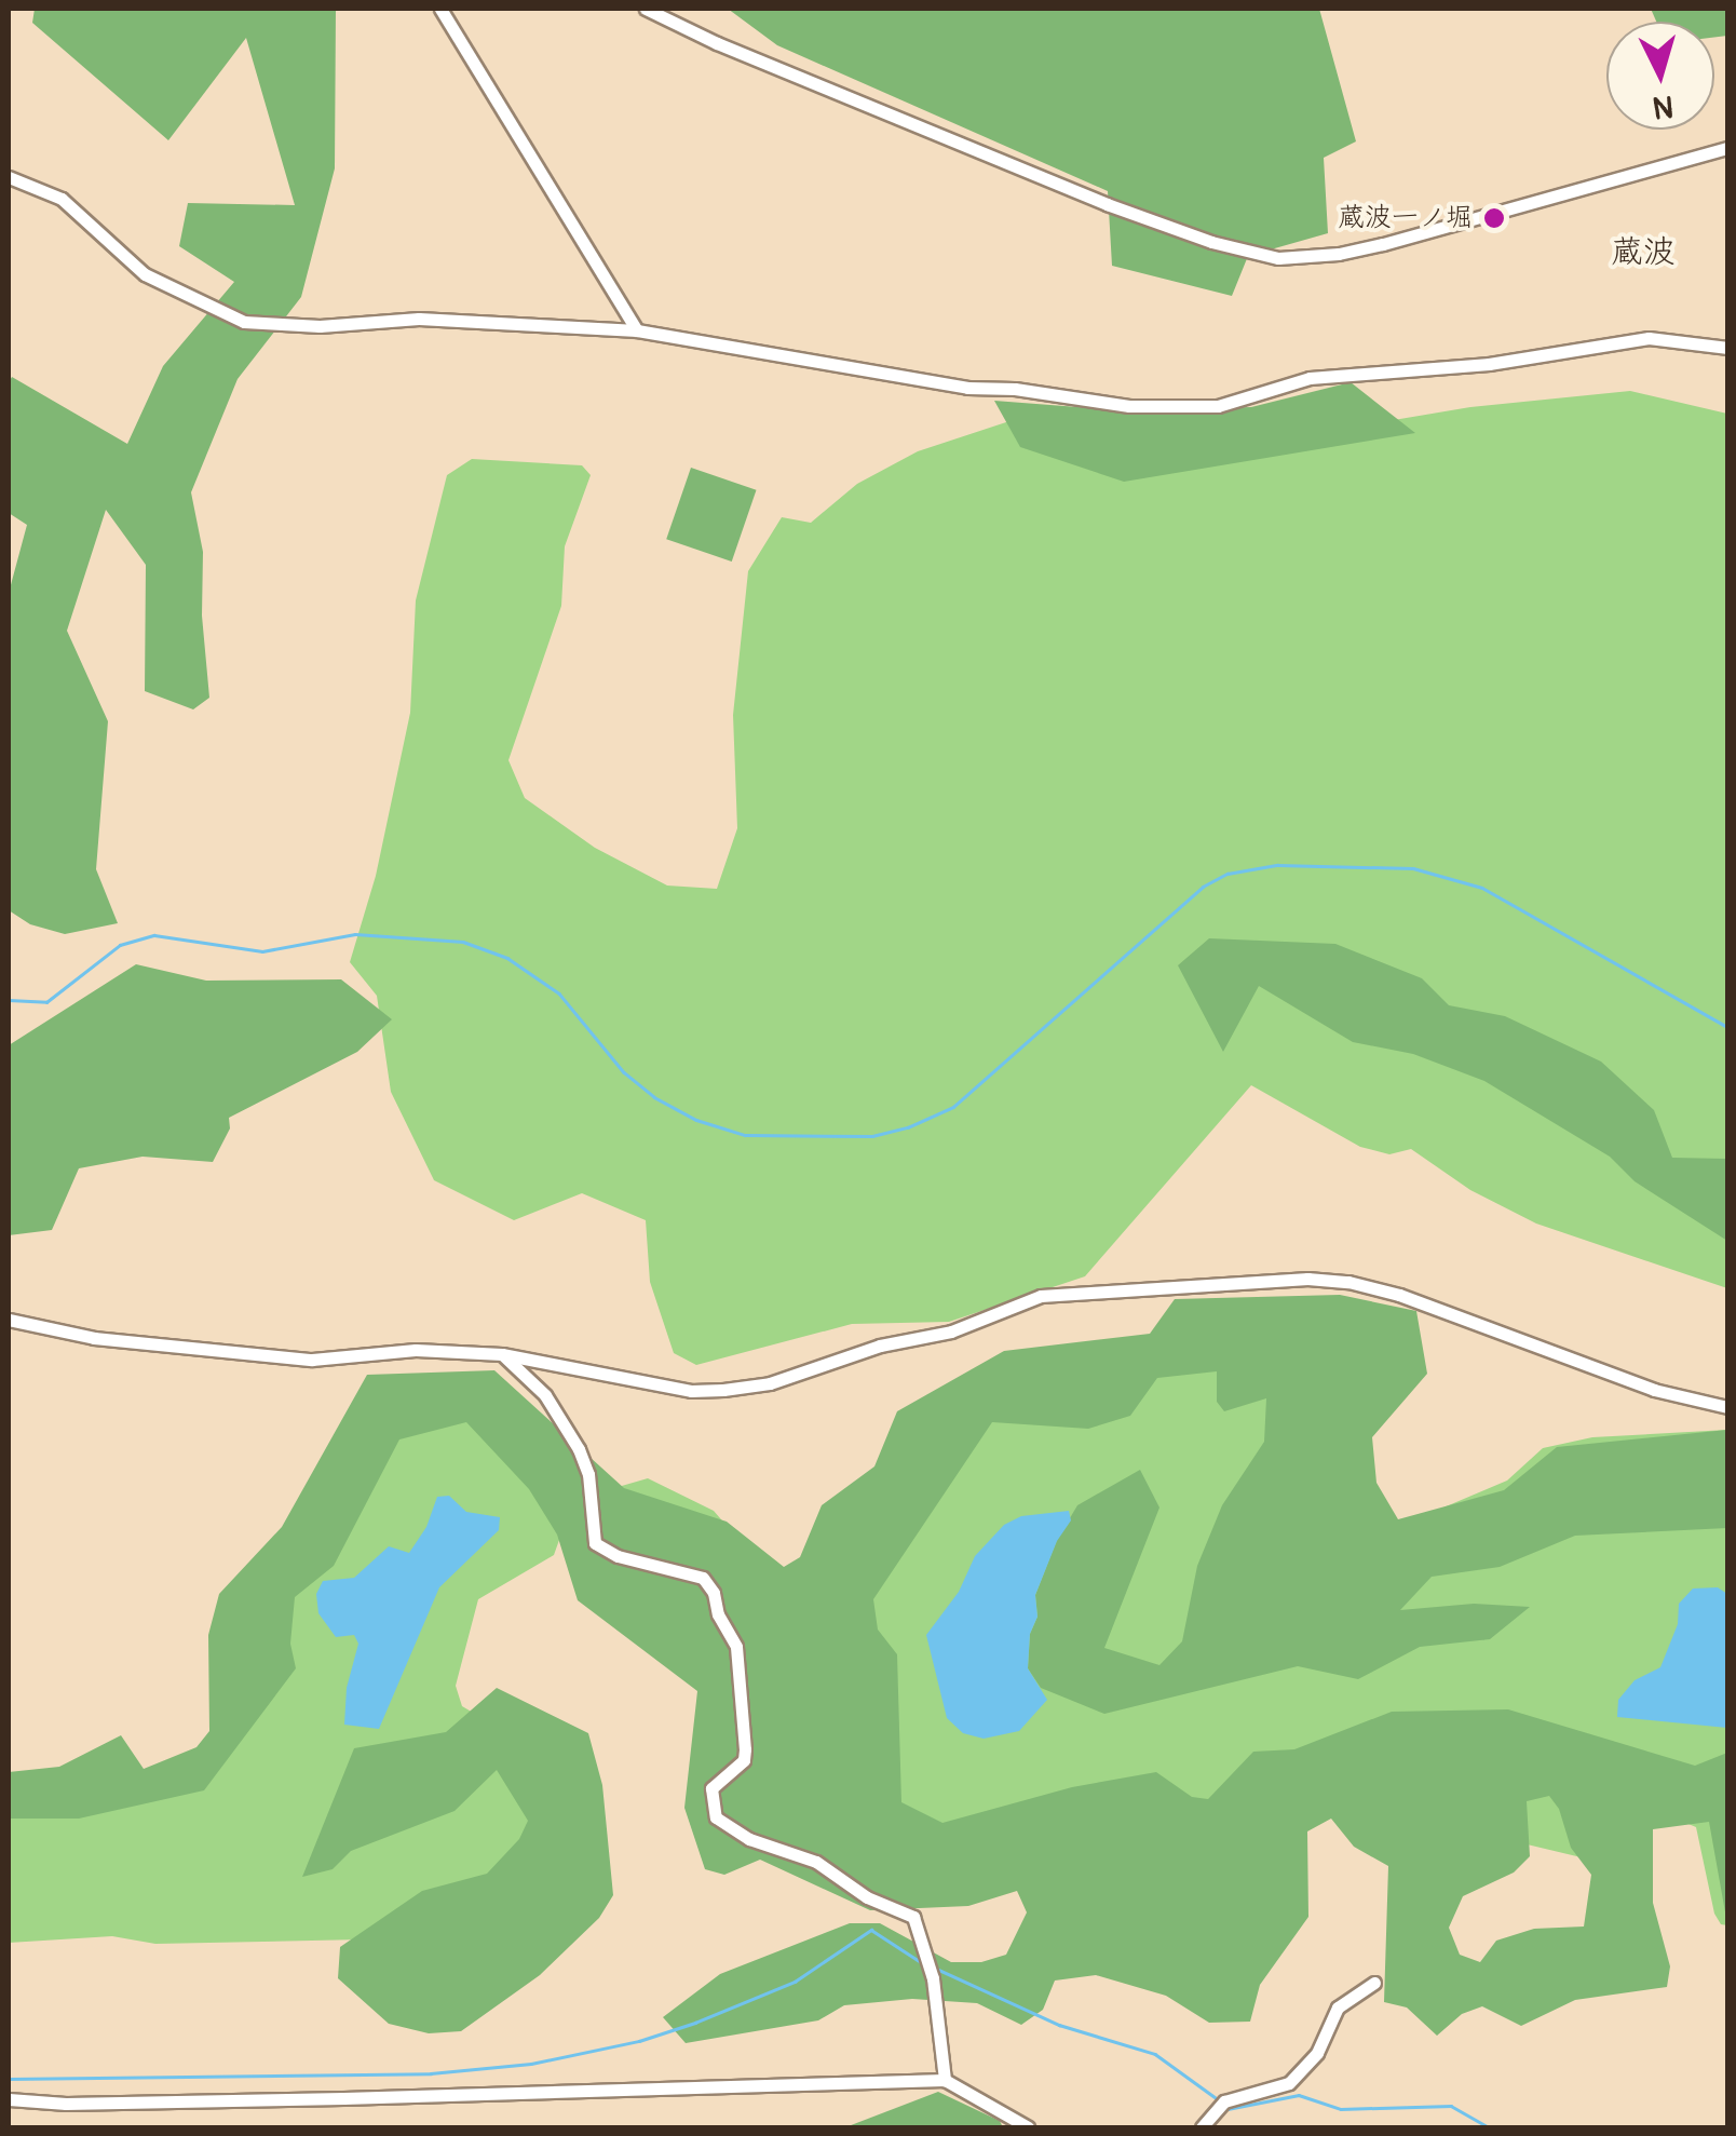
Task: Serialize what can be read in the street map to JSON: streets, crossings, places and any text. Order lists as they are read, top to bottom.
{
  "districts": ["蔵波"],
  "places": ["蔵波一ノ堀"],
  "north": "bottom"
}
